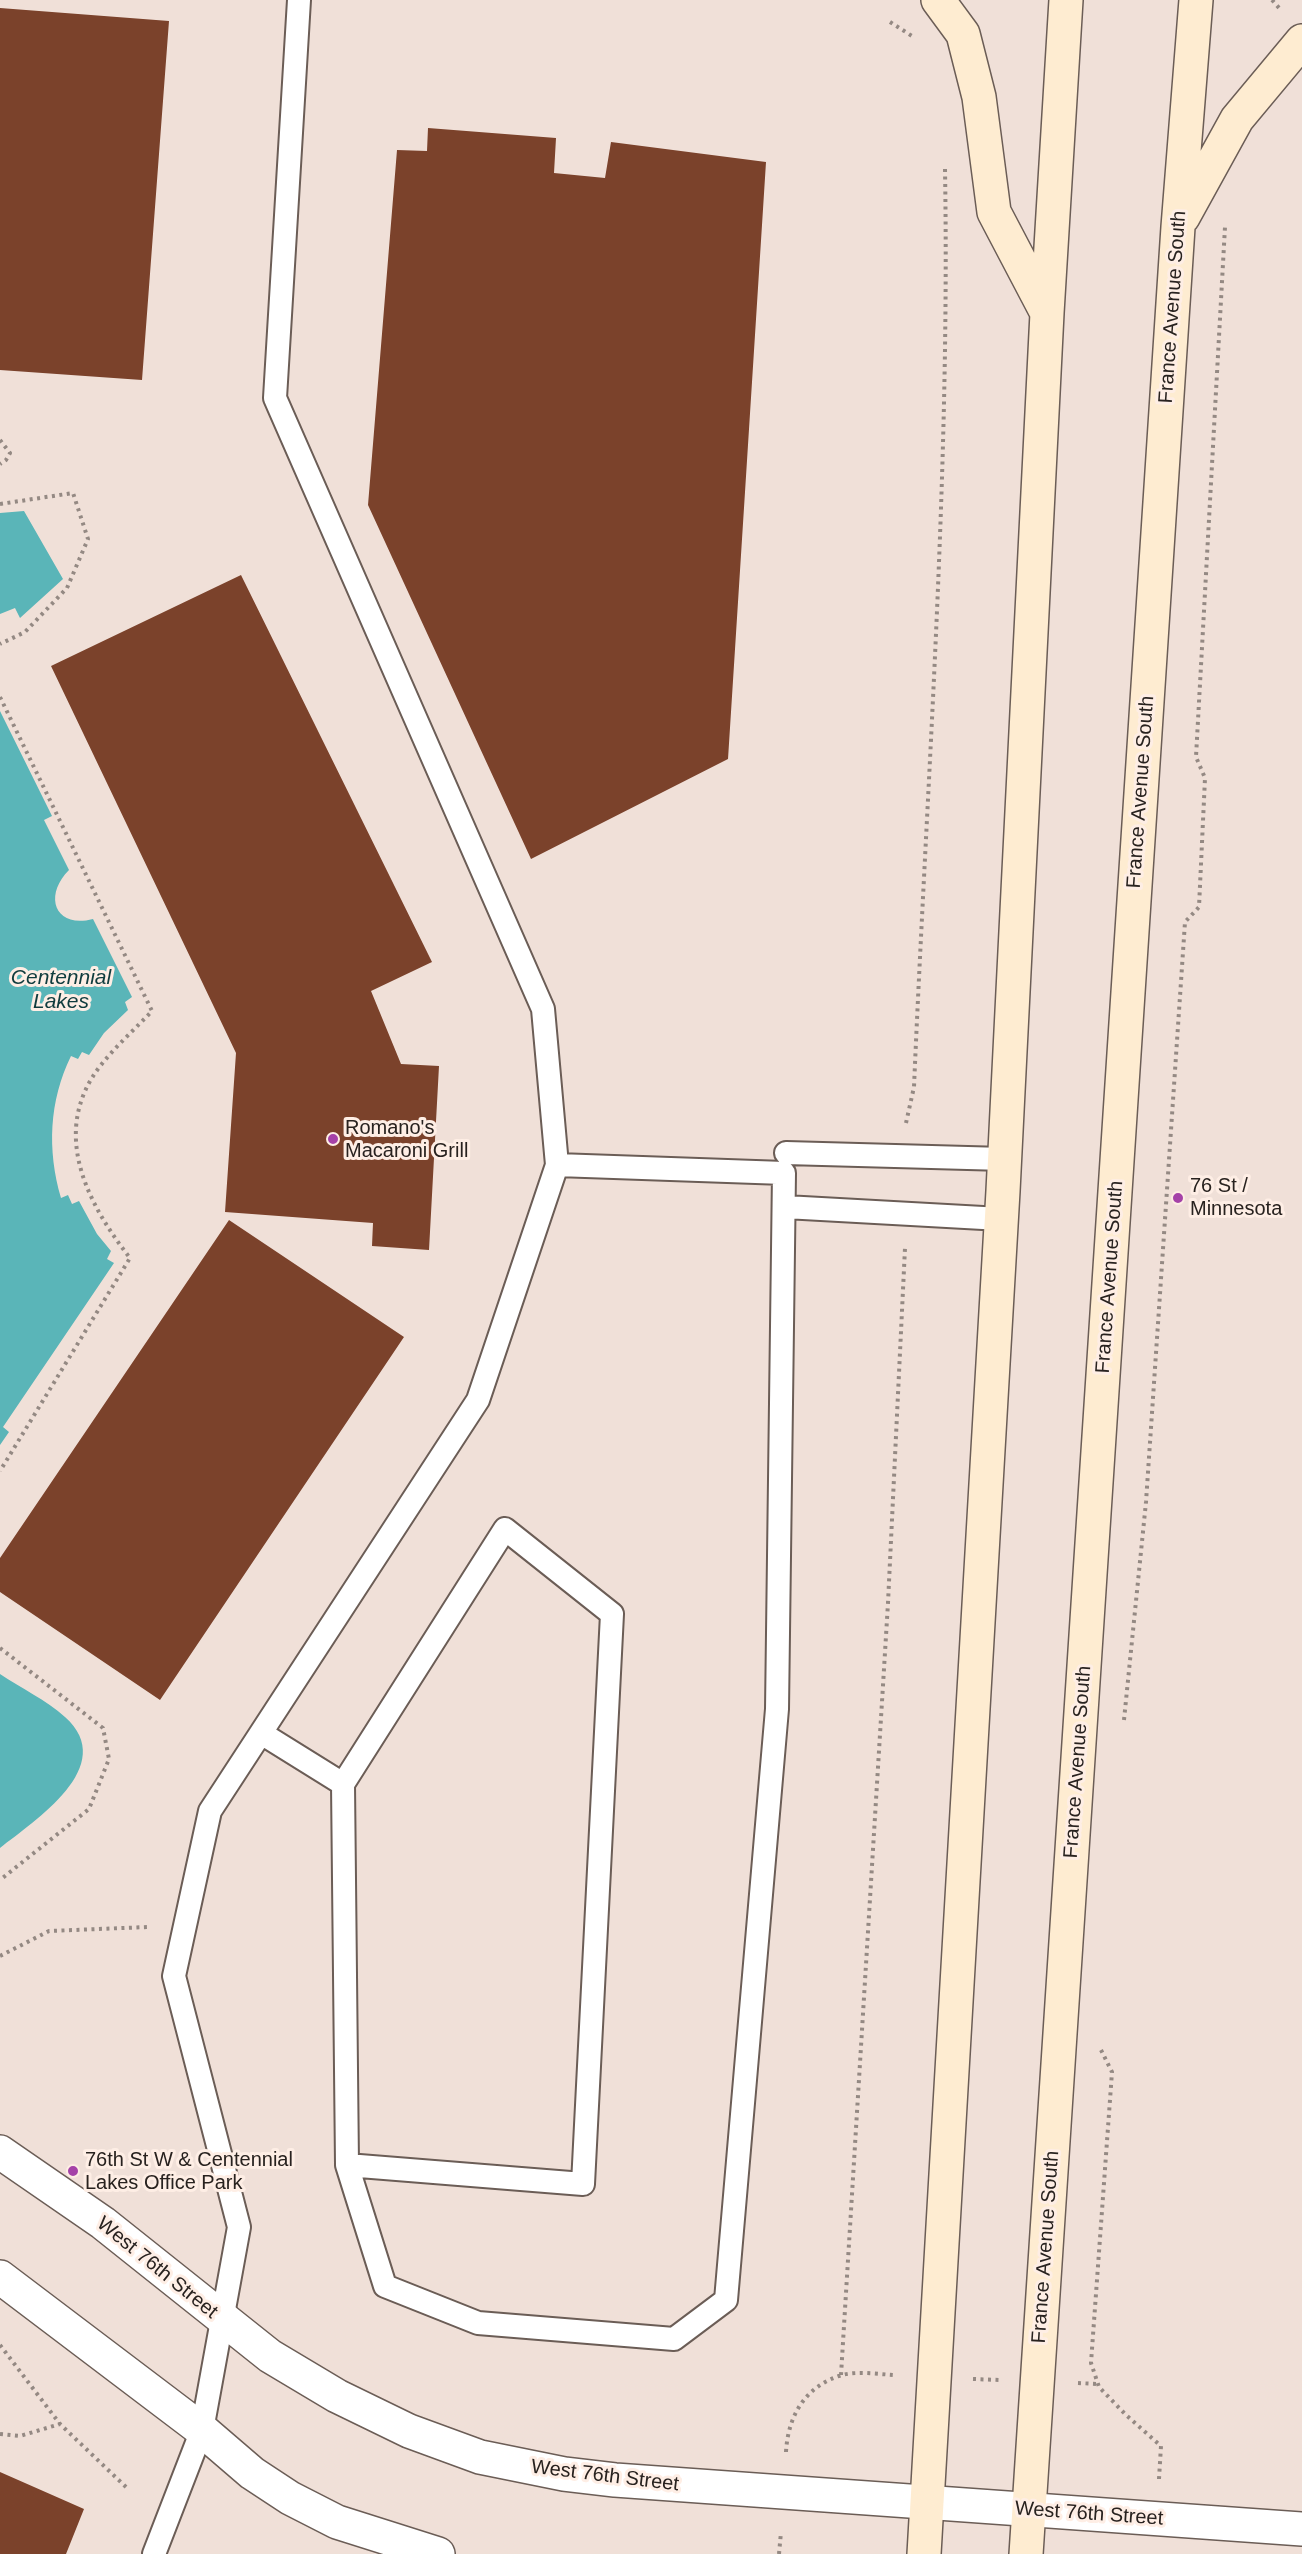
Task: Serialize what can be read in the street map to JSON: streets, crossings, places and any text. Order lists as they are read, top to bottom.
{
  "streets": {
    "main road": ["France Avenue South"],
    "street": ["West 76th Street"]
  },
  "crossings": [
    ["France Avenue South", "West 76th Street"]
  ],
  "water": ["Centennial Lakes"],
  "places": ["Romano's Macaroni Grill", "76 St / Minnesota", "76th St W & Centennial Lakes Office Park"]
}
